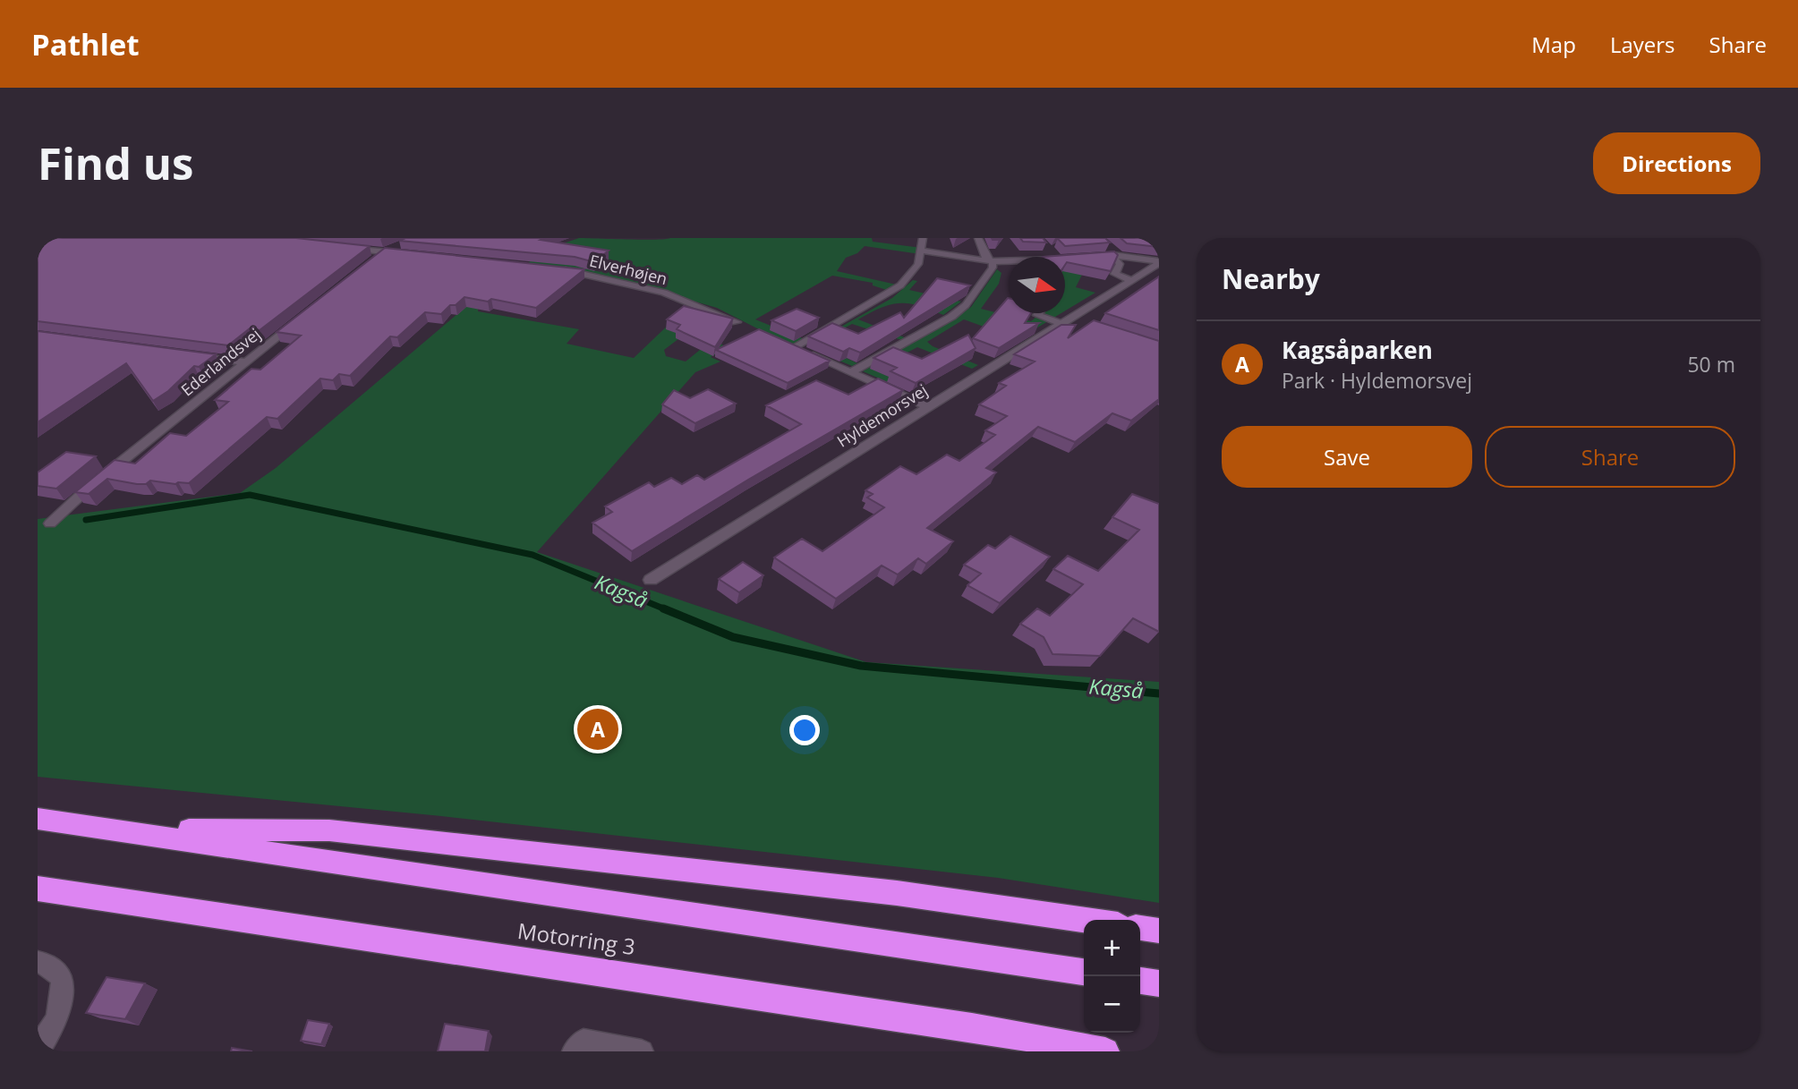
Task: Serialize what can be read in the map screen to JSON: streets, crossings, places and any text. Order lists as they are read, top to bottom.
{
  "streets": {
    "highway": ["Motorring 3"],
    "street": ["Elverhøjen", "Ederlandsvej", "Hyldemorsvej"]
  },
  "water": ["Kagså"],
  "north": "right",
  "page": {
    "header": "Pathlet",
    "nav": ["Map", "Layers", "Share"],
    "buttons": [
      "Directions",
      ["Save", "Share"]
    ],
    "title": "Find us",
    "heading": "Nearby",
    "list": [
      {
        "mark": "A",
        "name": "Kagsåparken",
        "note": "Park · Hyldemorsvej",
        "value": "50 m"
      }
    ],
    "pins": "A",
    "map_buttons": ["+", "−"]
  }
}
